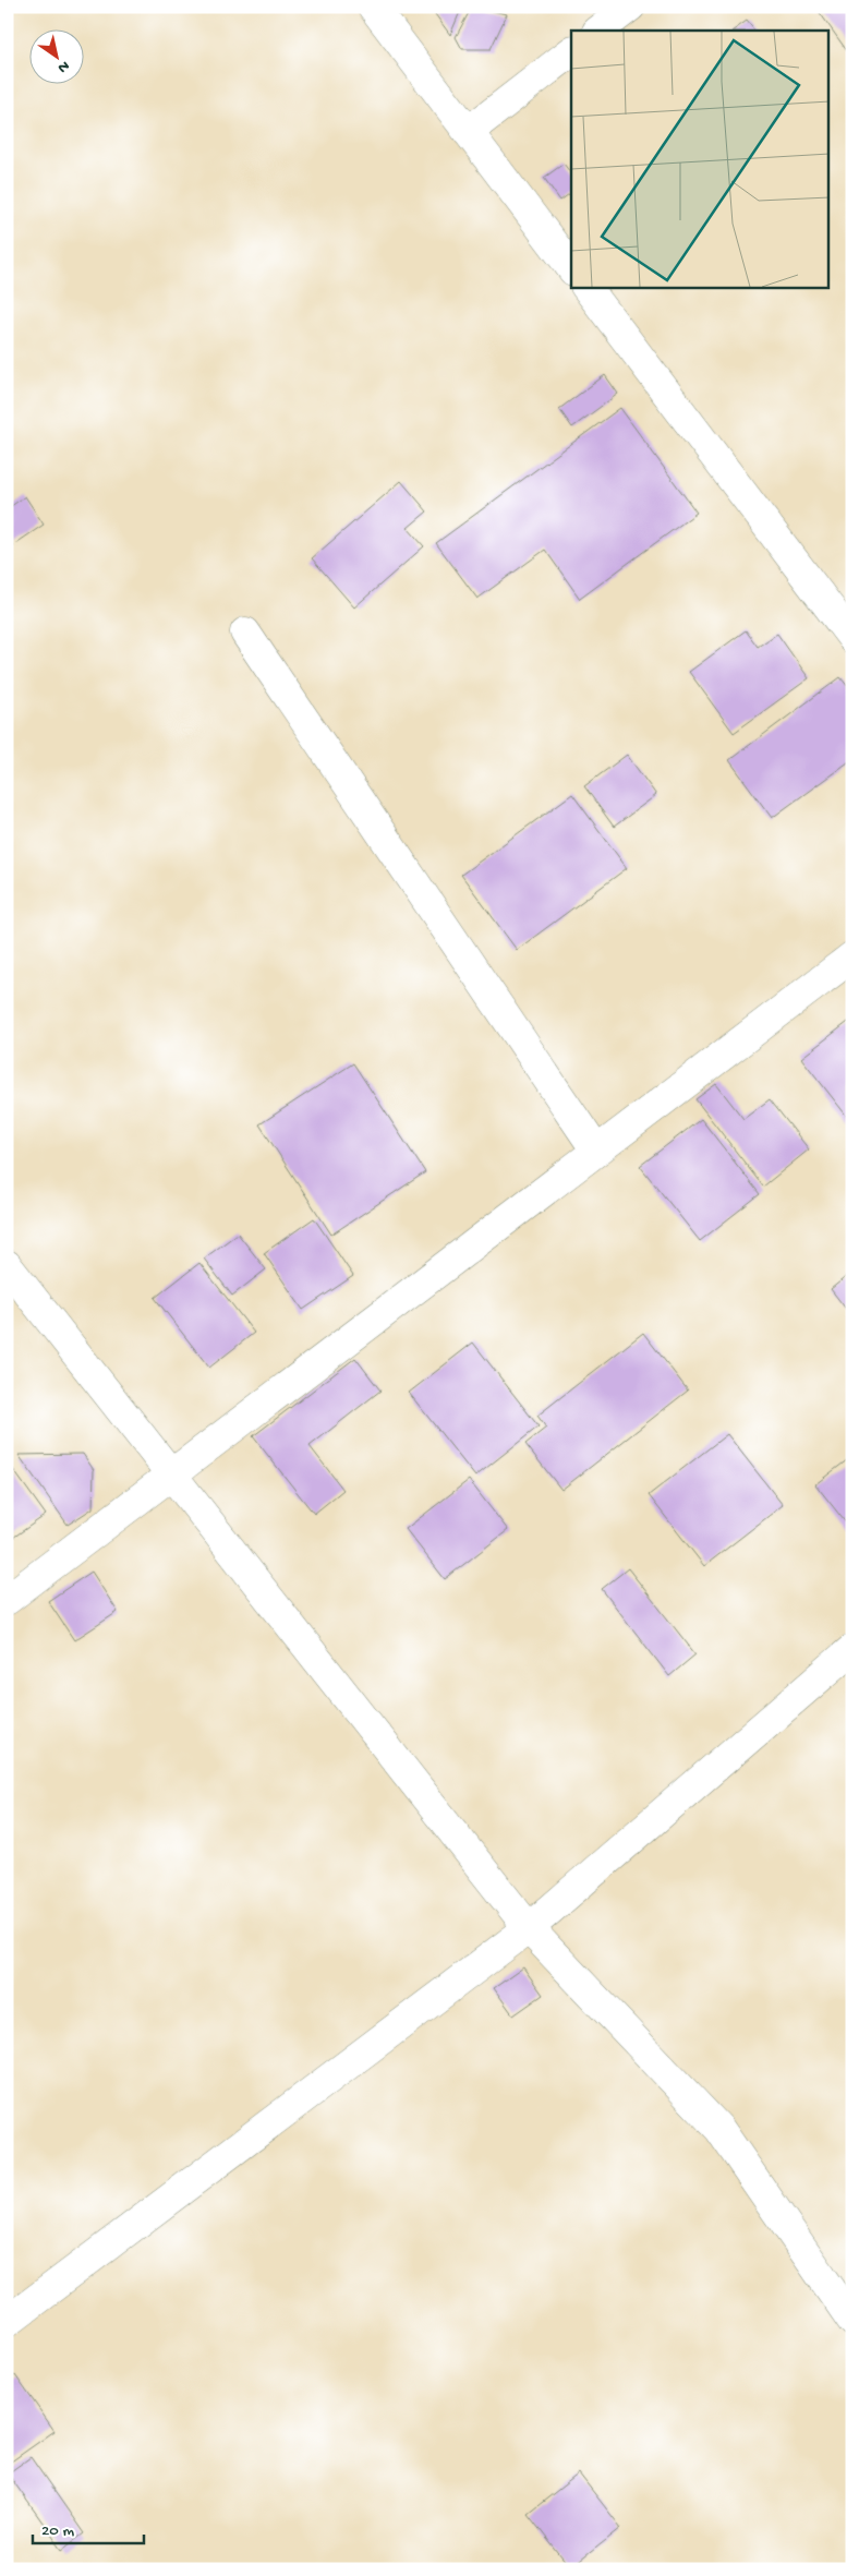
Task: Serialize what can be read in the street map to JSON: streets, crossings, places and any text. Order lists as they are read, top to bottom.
{
  "scale_bar": "20 m",
  "north": "bottom right"
}
